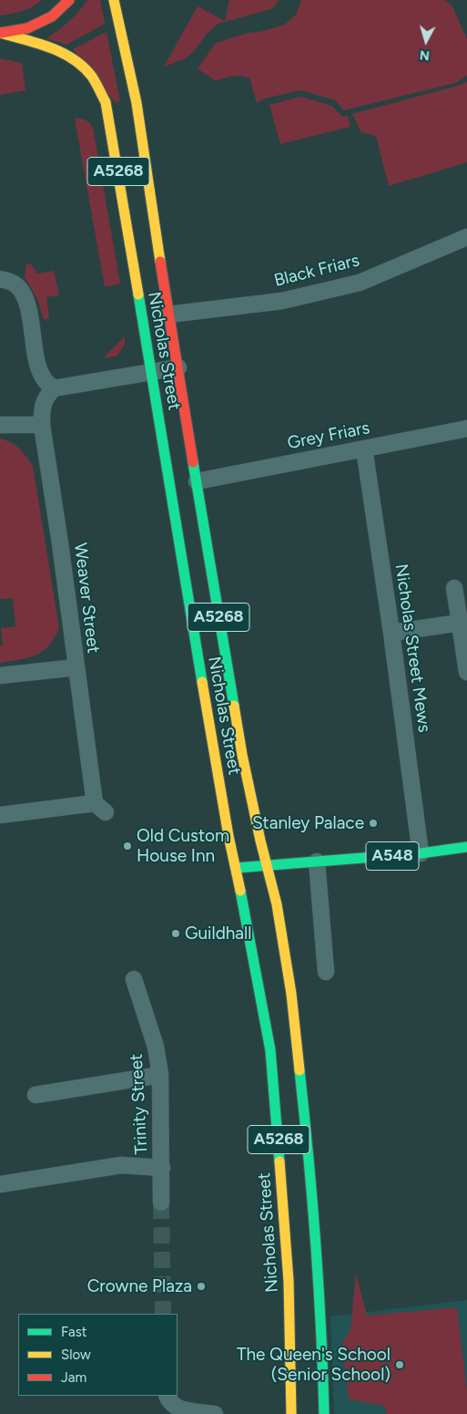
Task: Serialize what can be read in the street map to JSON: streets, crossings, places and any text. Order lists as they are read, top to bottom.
{
  "streets": {
    "main road": ["A5268", "Nicholas Street", "A548"],
    "street": [
      "Black Friars",
      "Grey Friars",
      "Weaver Street",
      "Nicholas Street Mews",
      "Trinity Street"
    ]
  },
  "crossings": [
    ["A5268", "Nicholas Street"],
    ["Black Friars", "Nicholas Street"],
    ["Nicholas Street", "Grey Friars"],
    ["Nicholas Street", "A548"],
    ["Grey Friars", "Nicholas Street Mews"],
    ["Nicholas Street Mews", "A548"]
  ],
  "places": [
    "Stanley Palace",
    "Old Custom House Inn",
    "Guildhall",
    "Crowne Plaza",
    "The Queen's School (Senior School)"
  ],
  "legend": ["Fast", "Slow", "Jam"],
  "north": "bottom"
}
